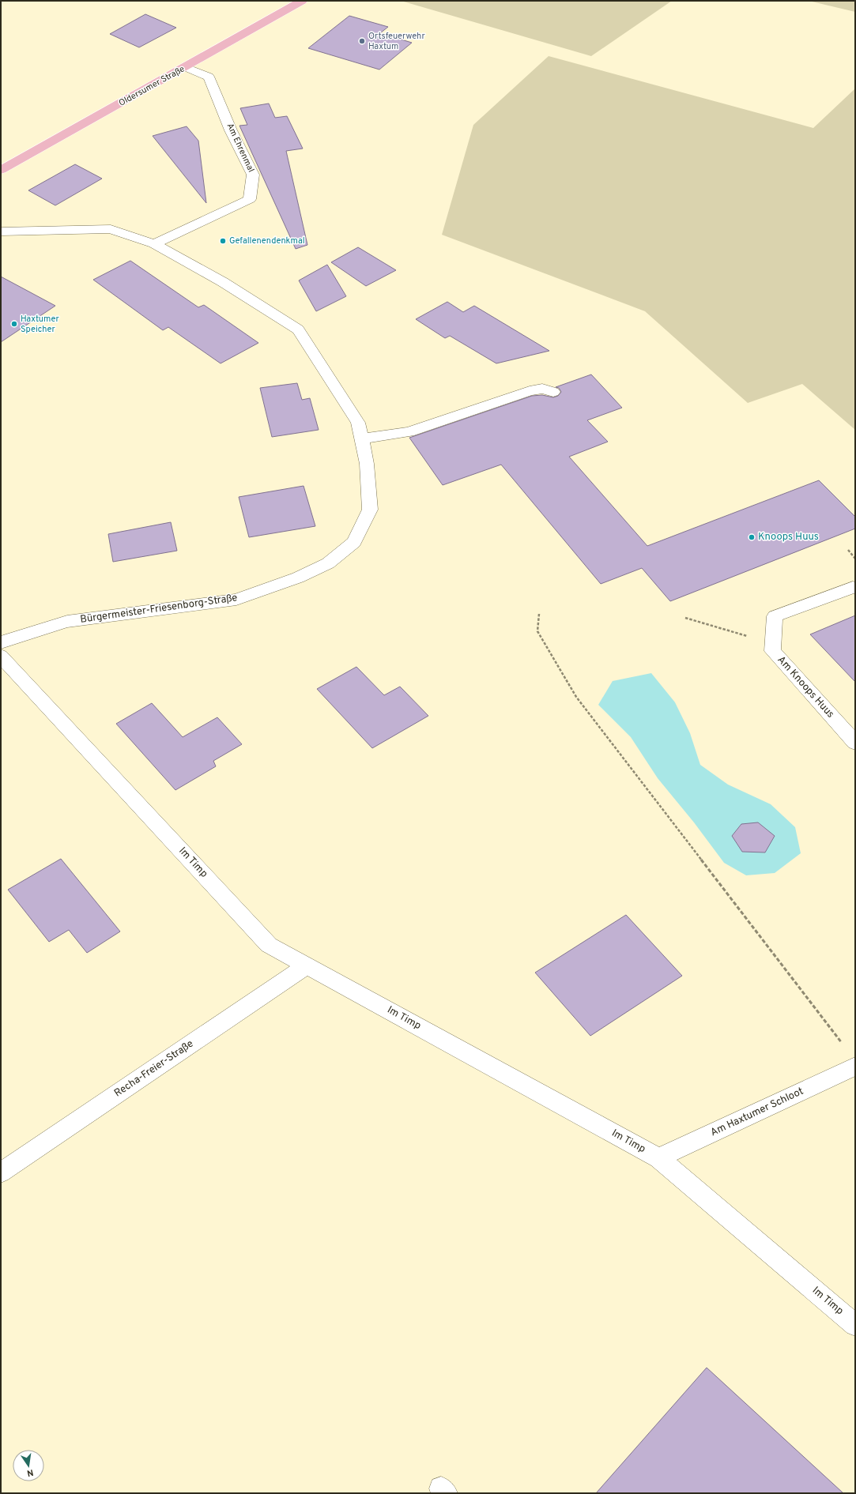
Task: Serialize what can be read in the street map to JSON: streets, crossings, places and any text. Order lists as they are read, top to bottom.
{
  "streets": {
    "main road": ["Oldersumer Straße"],
    "street": [
      "Am Ehrenmal",
      "Bürgermeister-Friesenborg-Straße",
      "Am Knoops Huus",
      "Im Timp",
      "Recha-Freier-Straße",
      "Am Haxtumer Schloot"
    ]
  },
  "crossings": [
    ["Oldersumer Straße", "Am Ehrenmal"],
    ["Am Ehrenmal", "Bürgermeister-Friesenborg-Straße"],
    ["Im Timp", "Recha-Freier-Straße"],
    ["Im Timp", "Am Haxtumer Schloot"]
  ],
  "places": [
    "Ortsfeuerwehr Haxtum",
    "Gefallenendenkmal",
    "Haxtumer Speicher",
    "Knoops Huus"
  ],
  "north": "bottom"
}
